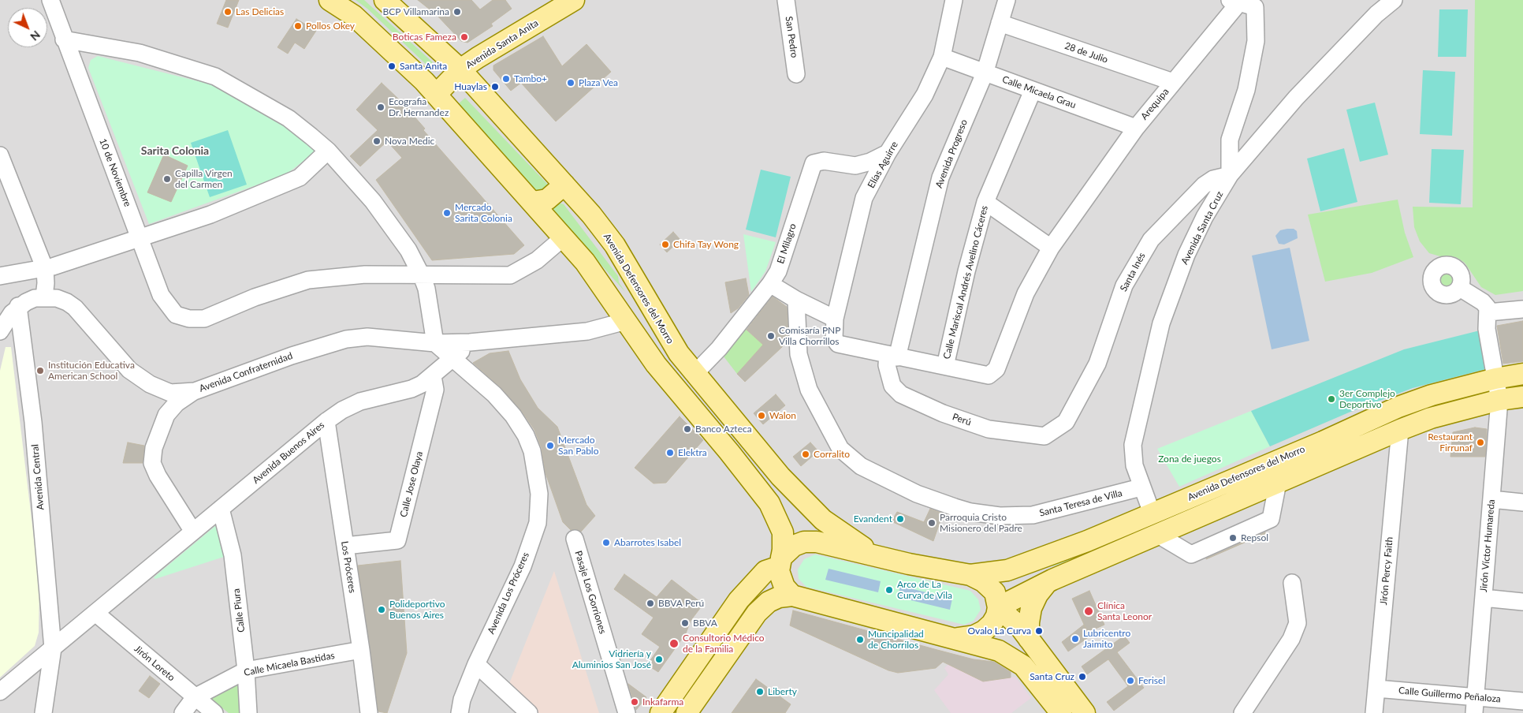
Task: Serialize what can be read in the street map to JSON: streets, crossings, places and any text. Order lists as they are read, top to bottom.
{
  "streets": {
    "main road": ["Avenida Santa Anita", "Avenida Defensores del Morro"],
    "street": [
      "San Pedro",
      "28 de Julio",
      "Calle Micaela Grau",
      "Arequipa",
      "Avenida Progreso",
      "Elías Aguirre",
      "10 de Noviembre",
      "Avenida Santa Cruz",
      "El Milagro",
      "Santa Inés",
      "Calle Mariscal Andrés Avelino Cáceres",
      "Avenida Confraternidad",
      "Perú",
      "Avenida Buenos Aires",
      "Avenida Central",
      "Calle Jose Olaya",
      "Santa Teresa de Villa",
      "Jirón Víctor Humareda",
      "Los Próceres",
      "Jirón Percy Faith",
      "Pasaje Los Gorriones",
      "Avenida Los Próceres",
      "Calle Piura",
      "Jirón Loreto",
      "Calle Micaela Bastidas",
      "Calle Guillermo Peñaloza"
    ]
  },
  "crossings": [
    ["Avenida Santa Anita", "Avenida Defensores del Morro"],
    ["28 de Julio", "Arequipa"],
    ["28 de Julio", "Avenida Progreso"],
    ["Calle Micaela Grau", "Arequipa"],
    ["Calle Micaela Grau", "Avenida Progreso"],
    ["Calle Micaela Grau", "Elías Aguirre"],
    ["Calle Micaela Grau", "Calle Mariscal Andrés Avelino Cáceres"],
    ["Arequipa", "Avenida Santa Cruz"],
    ["Arequipa", "Santa Inés"],
    ["Arequipa", "Calle Mariscal Andrés Avelino Cáceres"],
    ["Avenida Progreso", "Elías Aguirre"],
    ["Avenida Progreso", "Perú"],
    ["Elías Aguirre", "El Milagro"],
    ["Elías Aguirre", "Perú"],
    ["Avenida Santa Cruz", "Santa Inés"],
    ["Avenida Santa Cruz", "Avenida Defensores del Morro"],
    ["Avenida Santa Cruz", "Santa Teresa de Villa"],
    ["El Milagro", "Avenida Defensores del Morro"],
    ["Santa Inés", "Perú"],
    ["Avenida Defensores del Morro", "Jirón Víctor Humareda"],
    ["Avenida Confraternidad", "Avenida Buenos Aires"],
    ["Avenida Confraternidad", "Avenida Los Próceres"],
    ["Avenida Buenos Aires", "Avenida Central"],
    ["Avenida Buenos Aires", "Calle Jose Olaya"],
    ["Avenida Buenos Aires", "Los Próceres"],
    ["Avenida Buenos Aires", "Avenida Los Próceres"],
    ["Avenida Buenos Aires", "Calle Piura"],
    ["Avenida Buenos Aires", "Jirón Loreto"],
    ["Calle Jose Olaya", "Los Próceres"],
    ["Jirón Víctor Humareda", "Calle Guillermo Peñaloza"],
    ["Los Próceres", "Calle Micaela Bastidas"],
    ["Jirón Percy Faith", "Calle Guillermo Peñaloza"],
    ["Calle Piura", "Calle Micaela Bastidas"],
    ["Jirón Loreto", "Calle Micaela Bastidas"]
  ],
  "districts": ["Sarita Colonia"],
  "parks": ["Zona de juegos"],
  "places": [
    "Las Delicias",
    "BCP Villamarina",
    "Pollos Okey",
    "Boticas Fameza",
    "Santa Anita",
    "Tambo+",
    "Plaza Vea",
    "Huaylas",
    "Ecografia Dr. Hernandez",
    "Nova Medic",
    "Capilla Virgen del Carmen",
    "Mercado Sarita Colonia",
    "Chifa Tay Wong",
    "Comisaría PNP Villa Chorrillos",
    "Institución Educativa American School",
    "3er Complejo Deportivo",
    "Walon",
    "Banco Azteca",
    "Restaurant Firrunaf",
    "Mercado San Pablo",
    "Elektra",
    "Corralito",
    "Evandent",
    "Parroquia Cristo Misionero del Padre",
    "Repsol",
    "Abarrotes Isabel",
    "Arco de La Curva de Vila",
    "BBVA Perú",
    "Polideportivo Buenos Aires",
    "Clínica Santa Leonor",
    "BBVA",
    "Ovalo La Curva",
    "Lubricentro Jaimito",
    "Muncipalidad de Chorrilos",
    "Consultorio Médico de la Familia",
    "Vidriería y Aluminios San José",
    "Santa Cruz",
    "Ferisel",
    "Liberty",
    "Inkafarma"
  ],
  "north": "bottom right"
}
